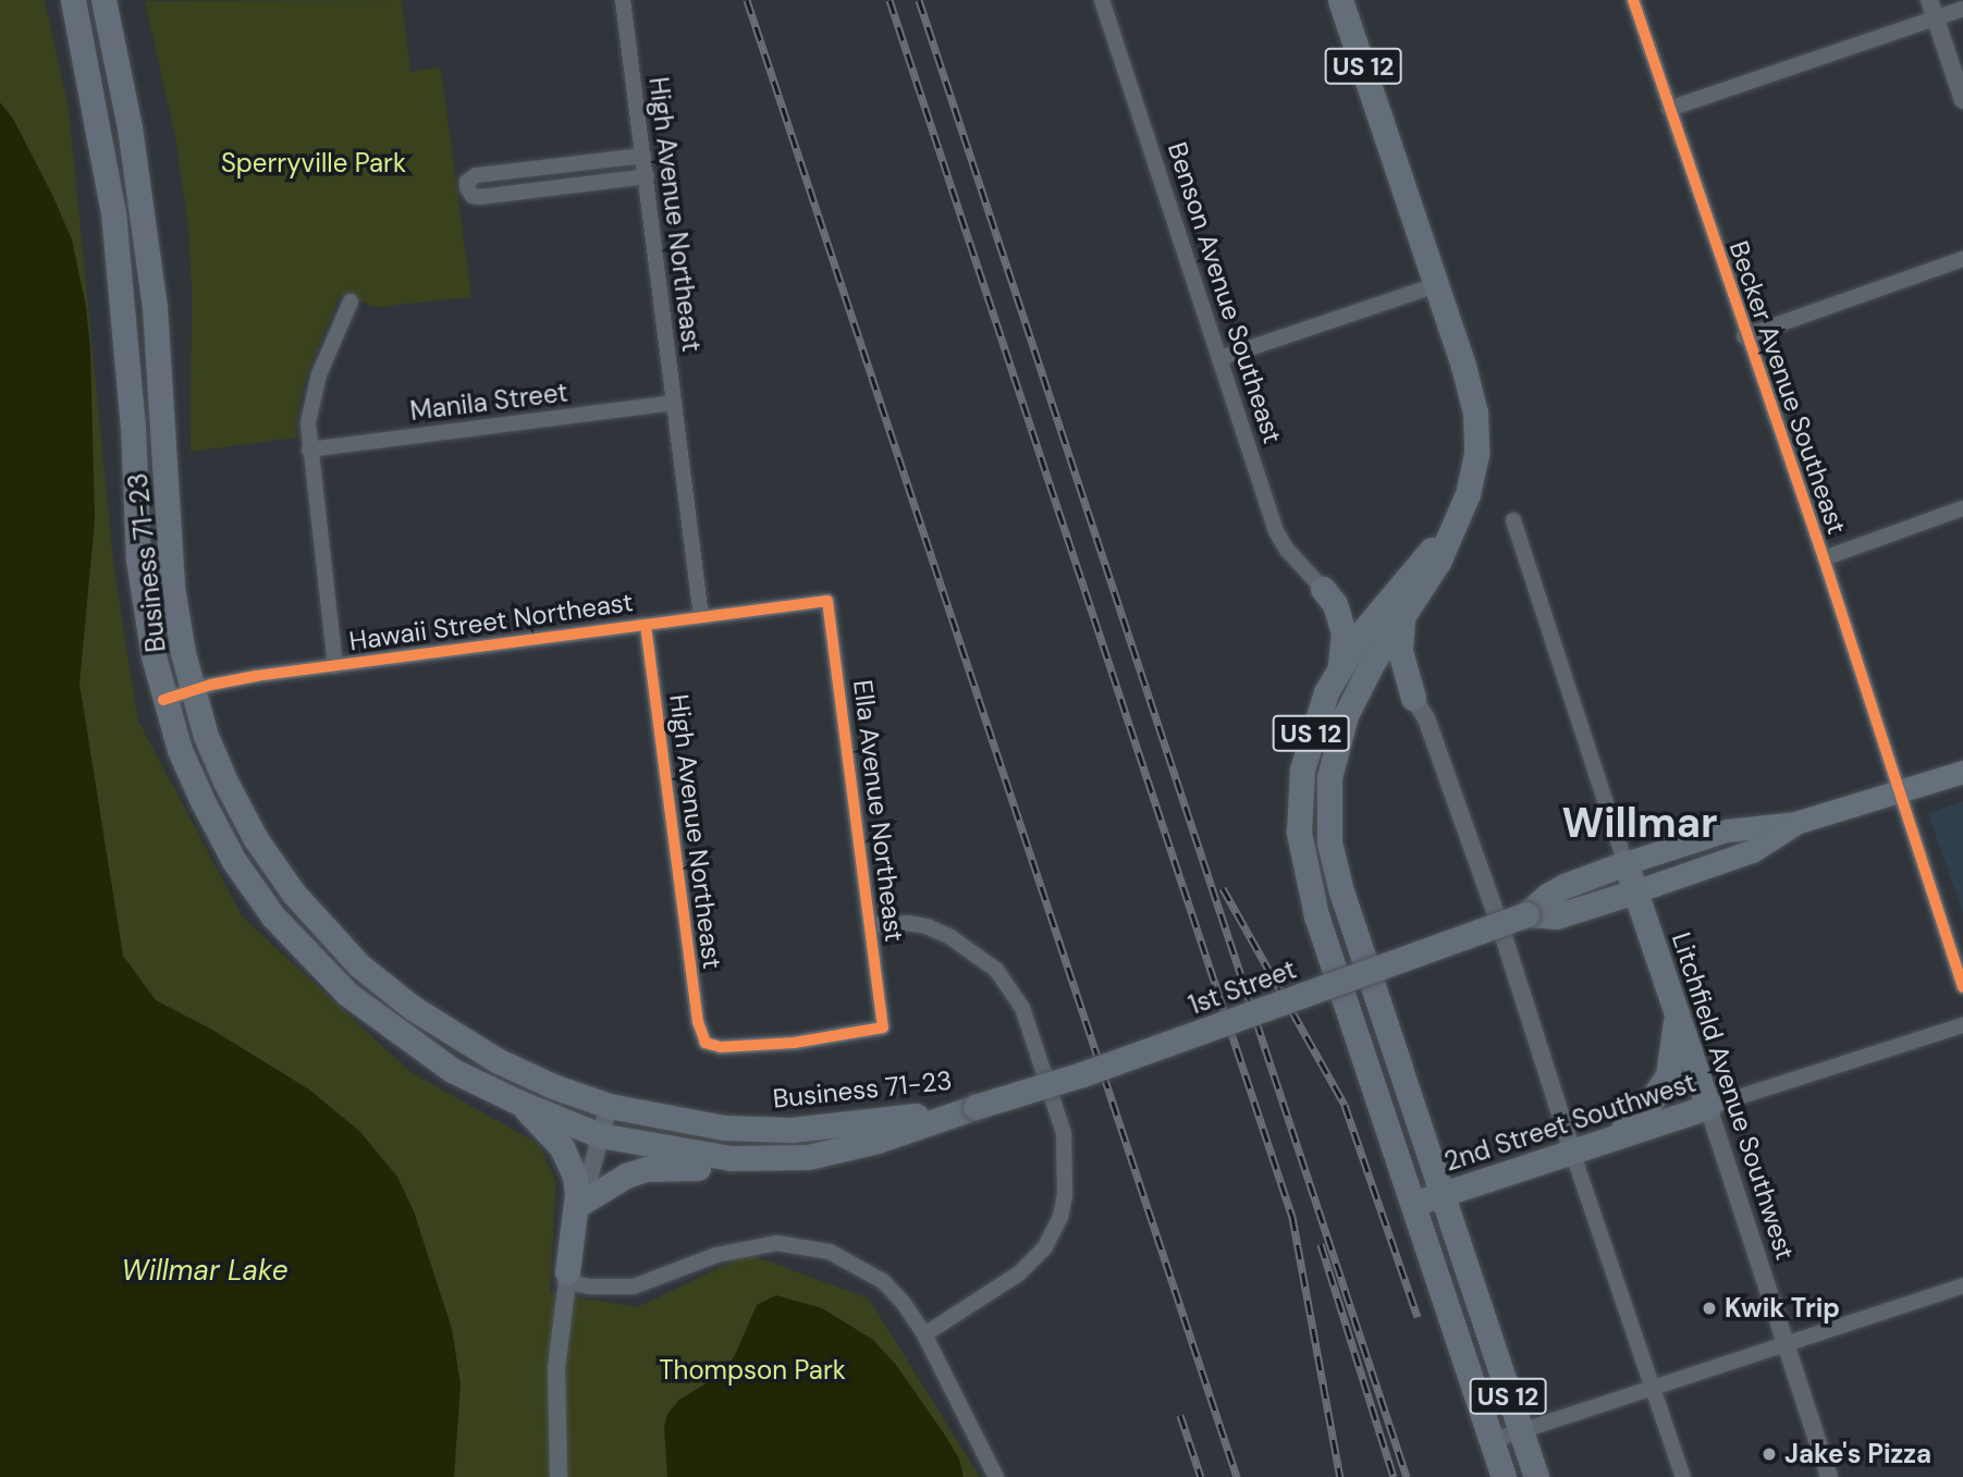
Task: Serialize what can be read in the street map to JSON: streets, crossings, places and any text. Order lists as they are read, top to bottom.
{
  "streets": {
    "highway": [
      "US 12",
      "Business 71-23",
      "1st Street",
      "Litchfield Avenue Southwest",
      "2nd Street Southwest"
    ],
    "street": [
      "High Avenue Northeast",
      "Benson Avenue Southeast",
      "Becker Avenue Southeast",
      "Manila Street",
      "Hawaii Street Northeast",
      "Ella Avenue Northeast"
    ]
  },
  "crossings": [
    ["US 12", "2nd Street Southwest"],
    ["High Avenue Northeast", "Manila Street"],
    ["High Avenue Northeast", "Hawaii Street Northeast"],
    ["High Avenue Northeast", "Ella Avenue Northeast"],
    ["Business 71-23", "Hawaii Street Northeast"],
    ["Business 71-23", "1st Street"],
    ["Hawaii Street Northeast", "Ella Avenue Northeast"],
    ["1st Street", "Litchfield Avenue Southwest"],
    ["Litchfield Avenue Southwest", "2nd Street Southwest"]
  ],
  "districts": ["Willmar"],
  "water": ["Willmar Lake"],
  "parks": ["Sperryville Park", "Thompson Park"],
  "places": ["Kwik Trip", "Jake's Pizza"]
}
